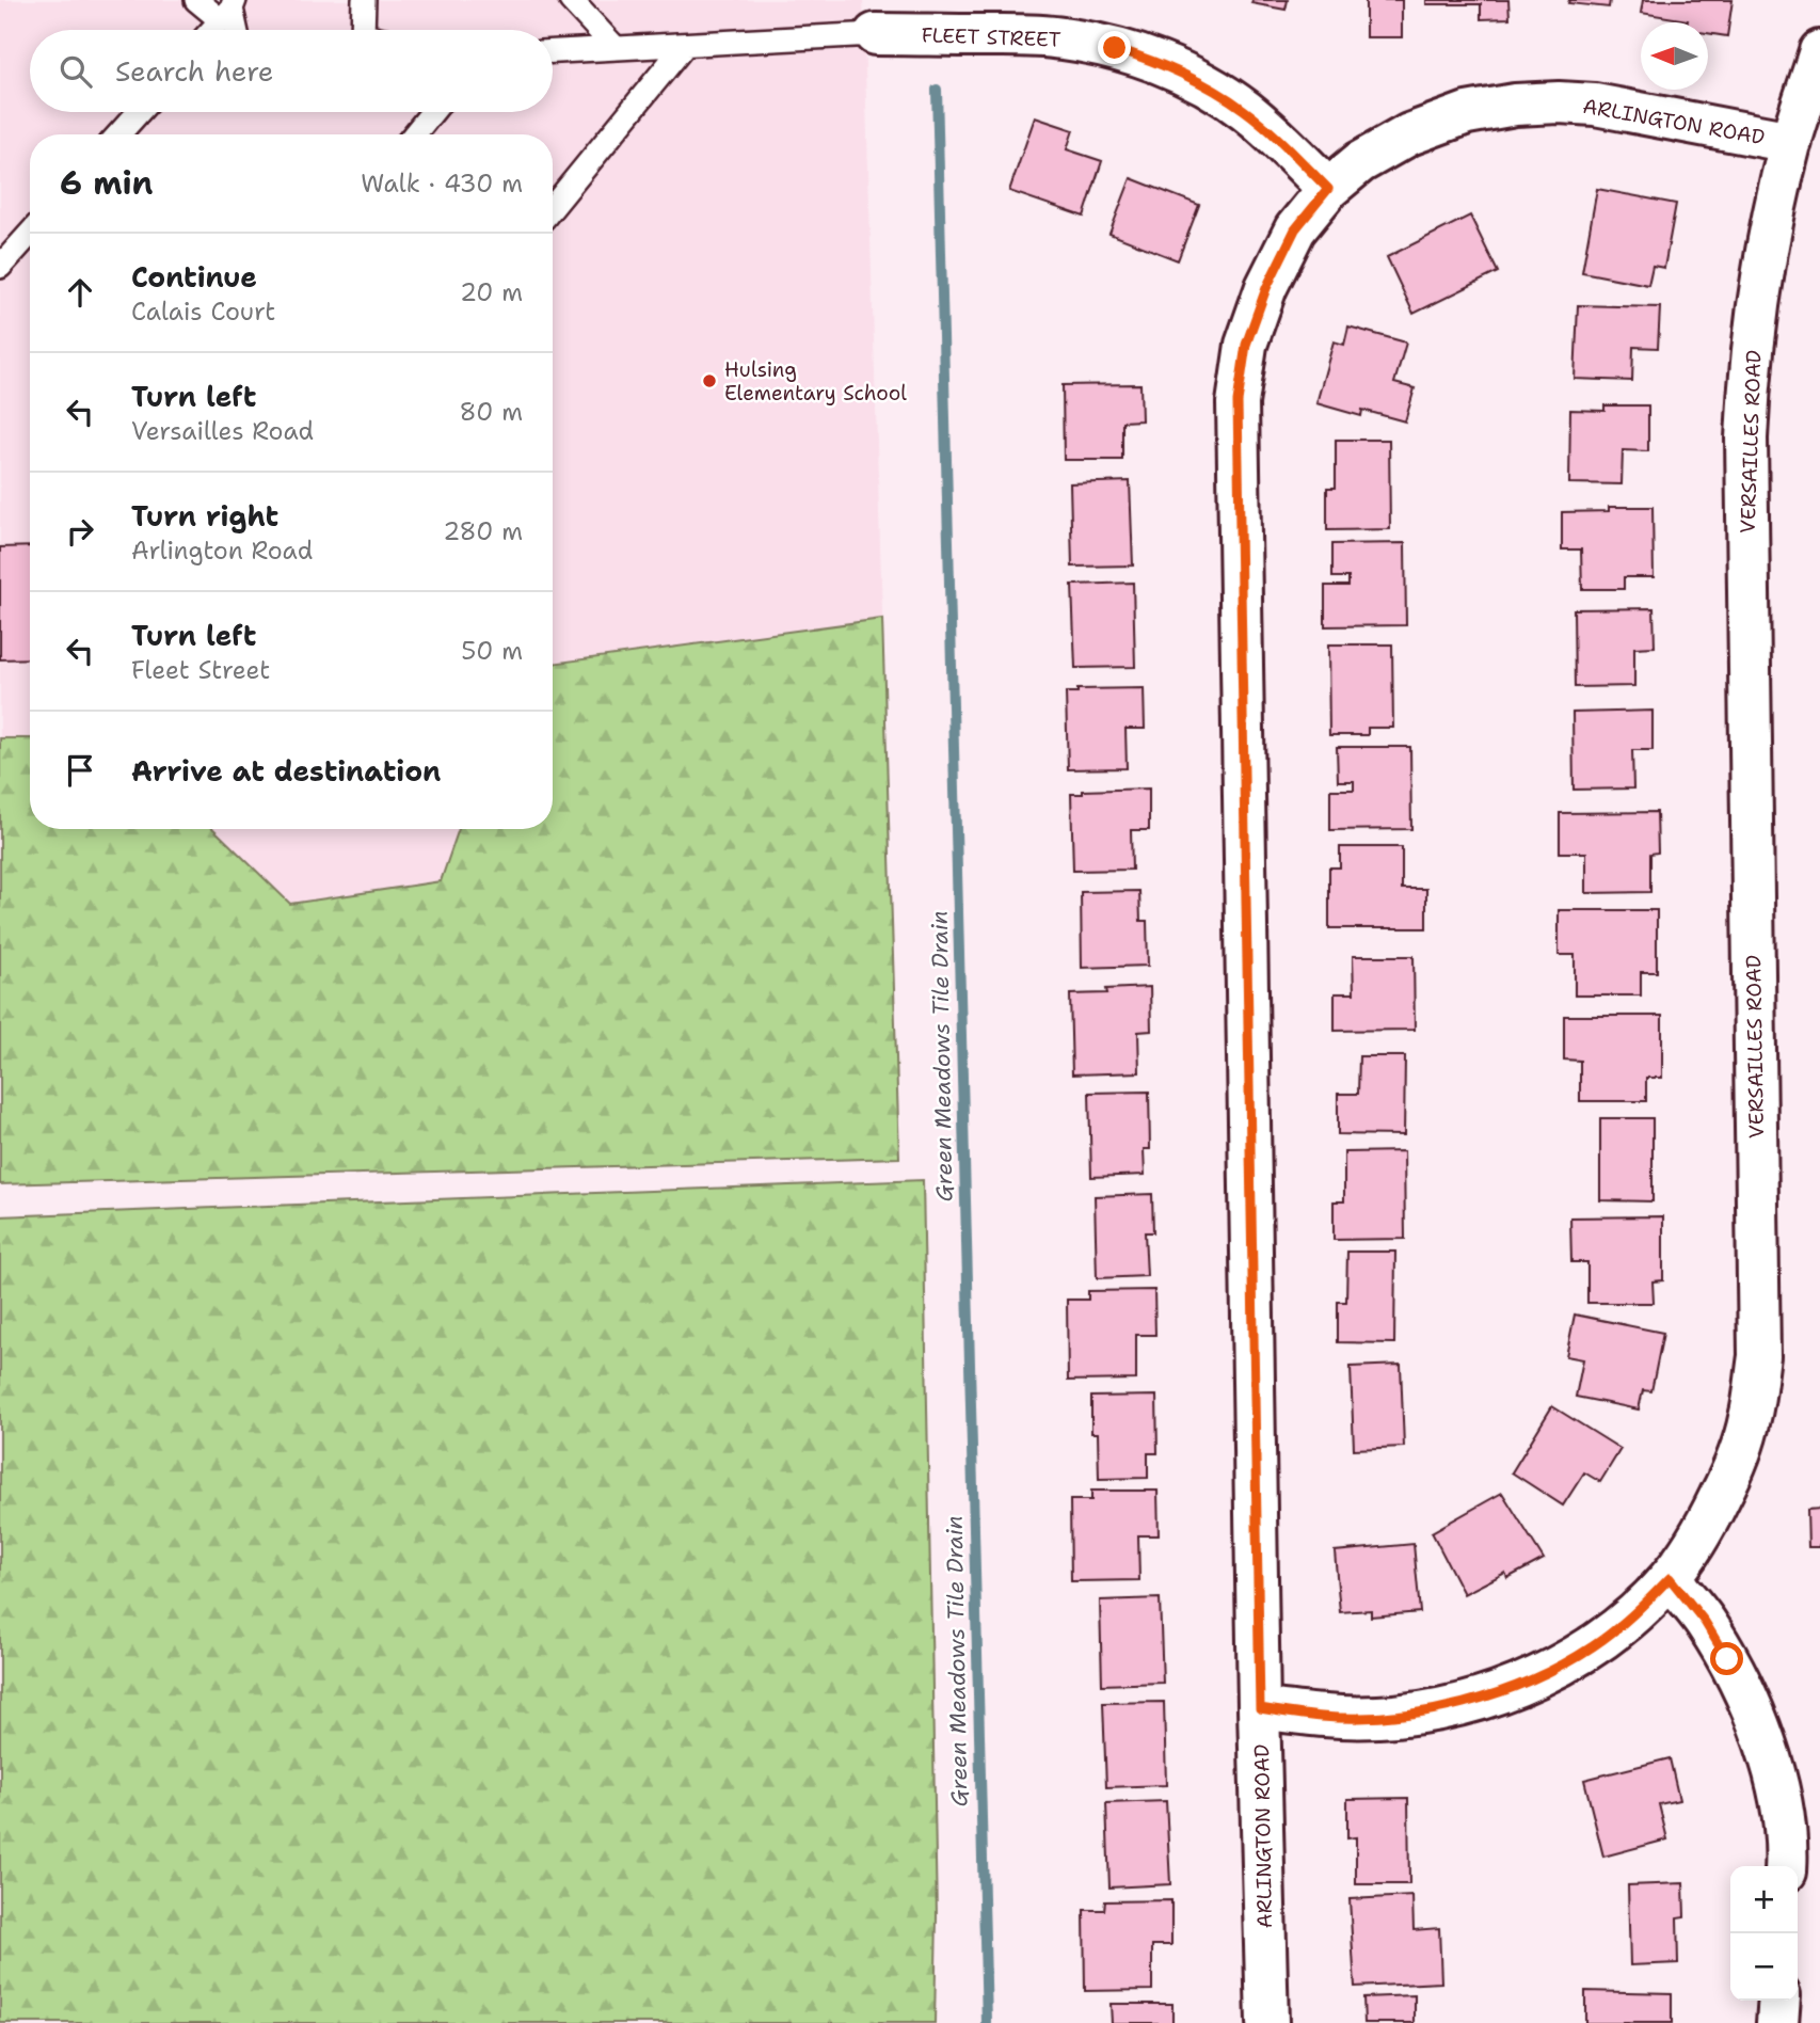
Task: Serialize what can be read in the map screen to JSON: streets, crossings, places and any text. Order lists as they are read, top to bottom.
{
  "streets": {
    "street": ["FLEET STREET", "ARLINGTON ROAD", "VERSAILLES ROAD"]
  },
  "crossings": [
    ["FLEET STREET", "ARLINGTON ROAD"],
    ["ARLINGTON ROAD", "VERSAILLES ROAD"]
  ],
  "water": ["Green Meadows Tile Drain"],
  "places": ["Hulsing Elementary School"],
  "north": "left",
  "page": {
    "search": "Search here",
    "heading": ["6 min", "Walk · 430 m"],
    "list": [
      ["Continue", "Calais Court", "20 m"],
      ["Turn left", "Versailles Road", "80 m"],
      ["Turn right", "Arlington Road", "280 m"],
      ["Turn left", "Fleet Street", "50 m"],
      "Arrive at destination"
    ],
    "map_buttons": ["+", "−"]
  }
}
